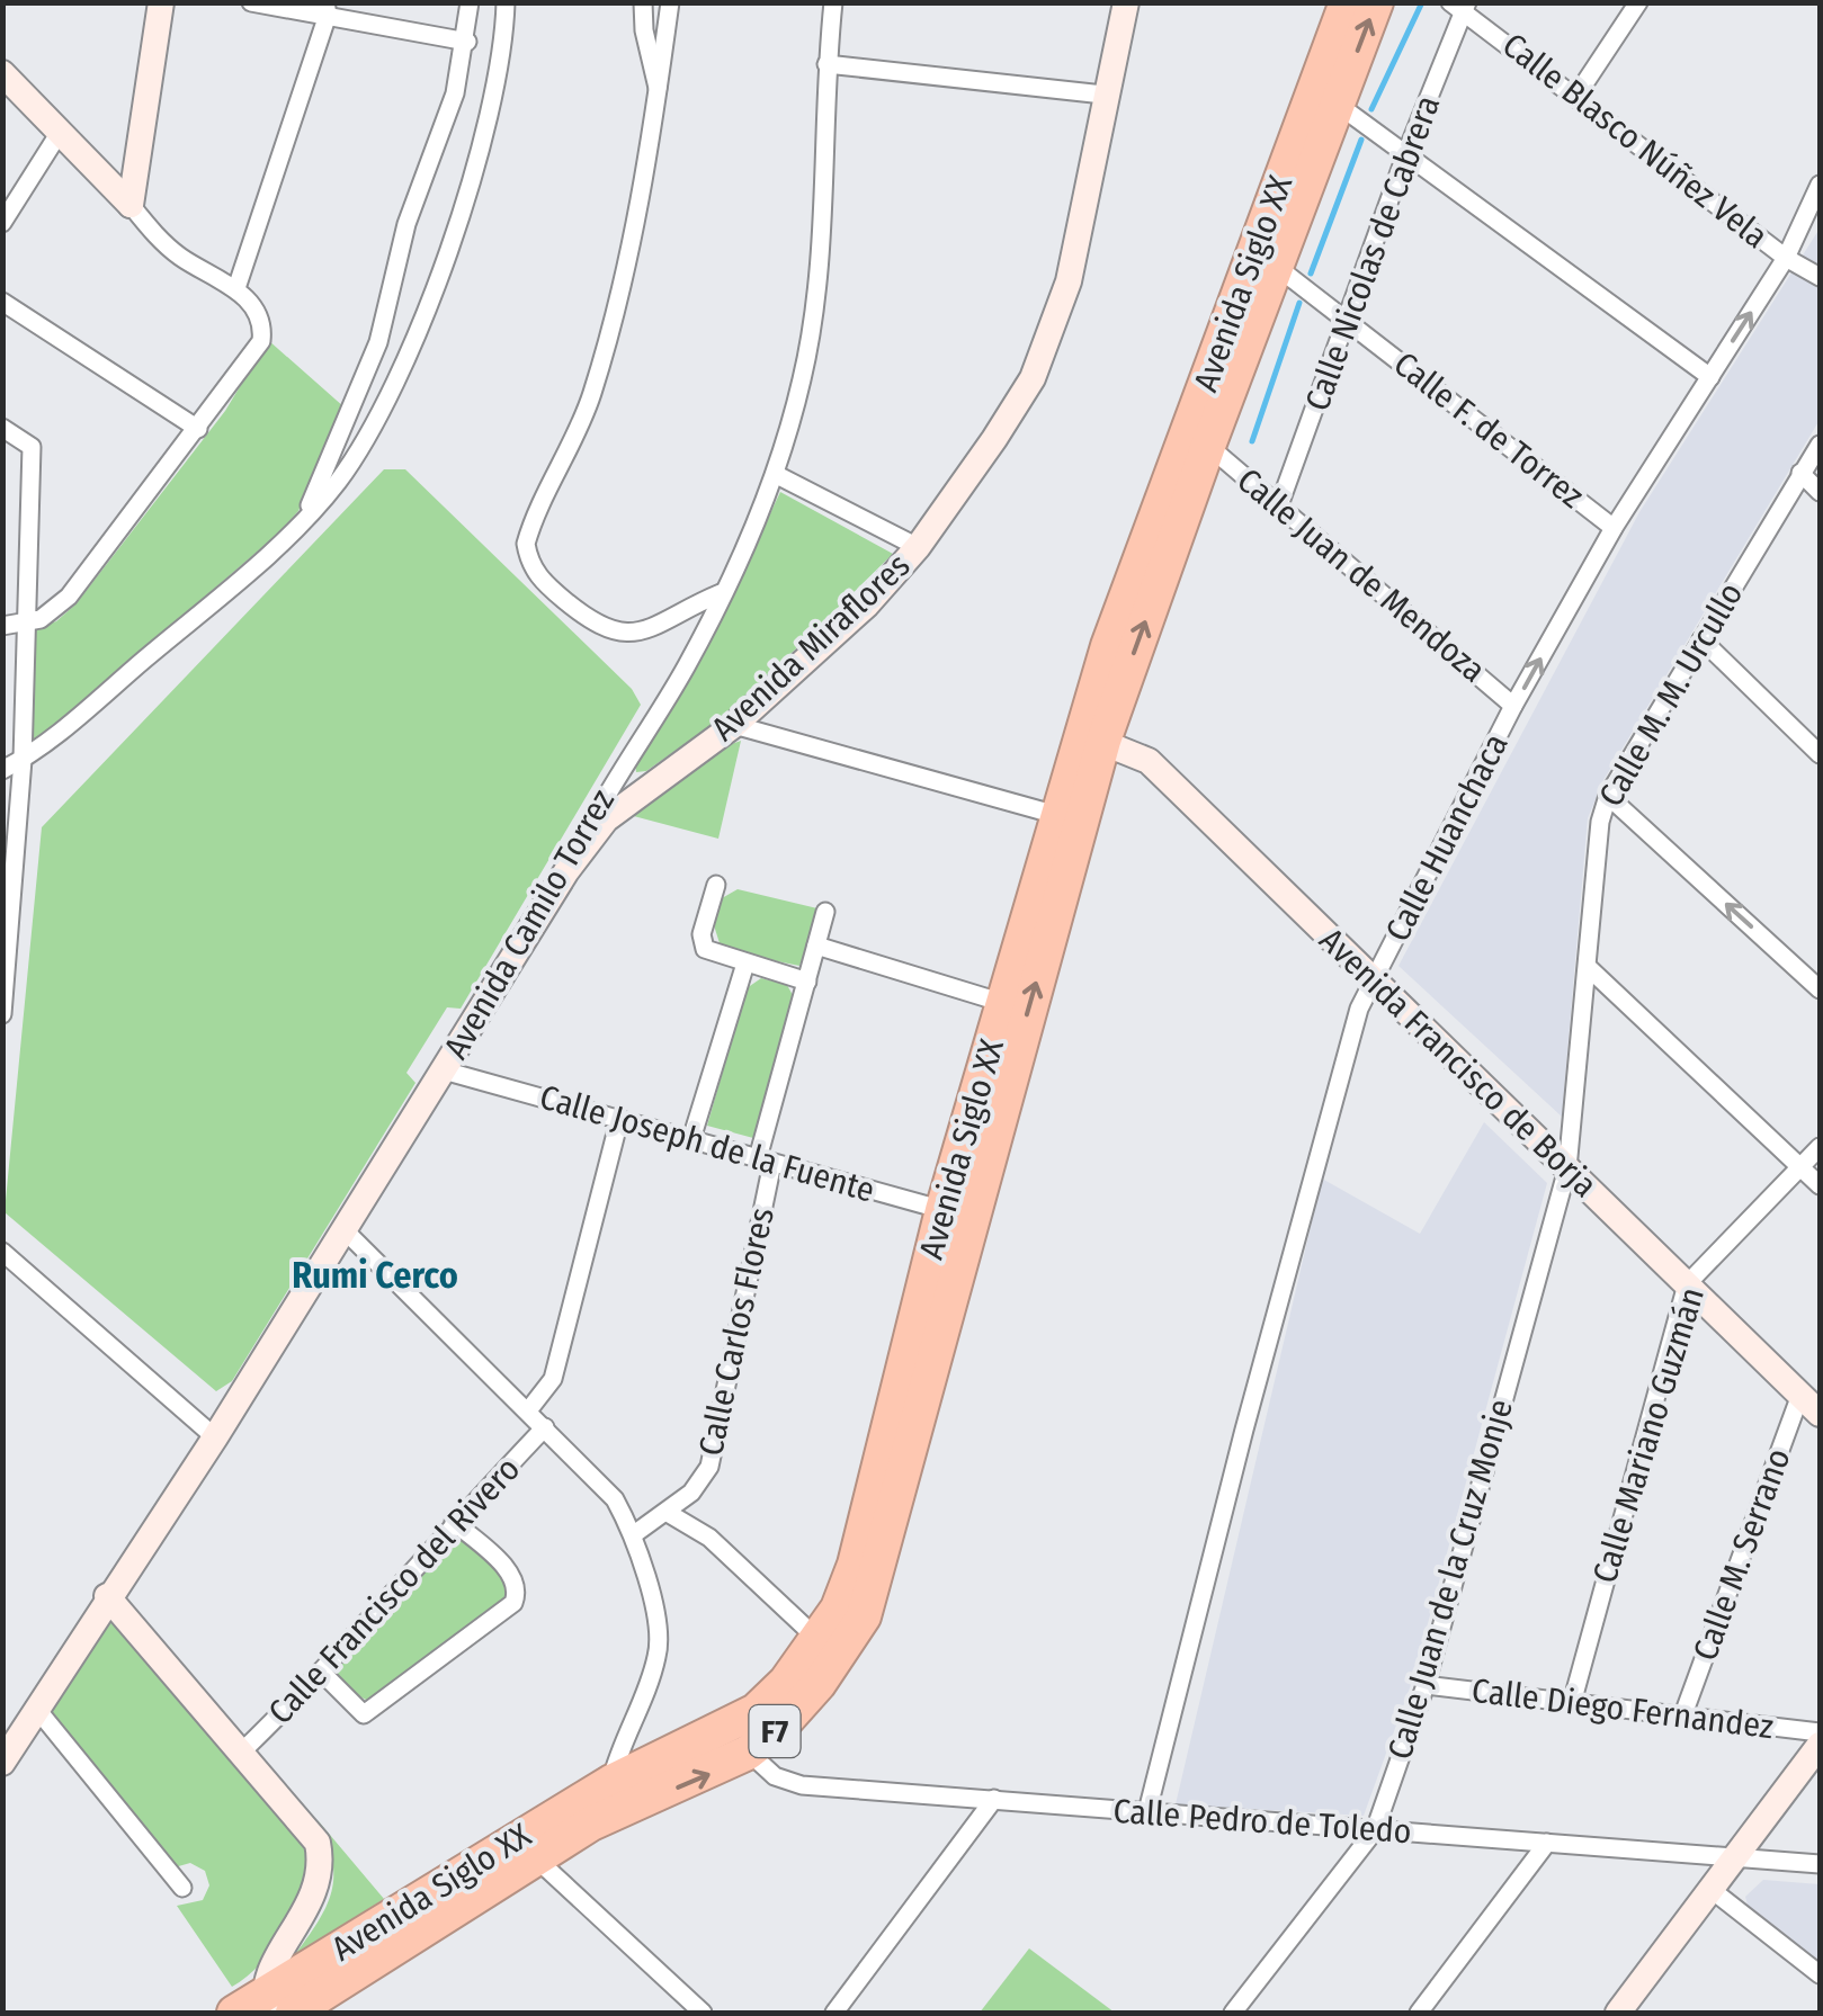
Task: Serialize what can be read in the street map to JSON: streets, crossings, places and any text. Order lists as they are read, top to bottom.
{
  "streets": {
    "highway": ["Avenida Siglo XX", "F7"],
    "street": [
      "Calle Blasco Núñez Vela",
      "Calle Nicolas de Cabrera",
      "Calle F. de Torrez",
      "Calle Juan de Mendoza",
      "Avenida Miraflores",
      "Calle M. M. Urcullo",
      "Calle Huanchaca",
      "Avenida Camilo Torrez",
      "Avenida Francisco de Borja",
      "Calle Joseph de la Fuente",
      "Calle Carlos Flores",
      "Calle Mariano Guzmán",
      "Calle M. Serrano",
      "Calle Juan de la Cruz Monje",
      "Calle Francisco del Rivero",
      "Calle Diego Fernandez",
      "Calle Pedro de Toledo"
    ]
  },
  "crossings": [
    ["Calle Blasco Núñez Vela", "Calle Nicolas de Cabrera"],
    ["Calle Blasco Núñez Vela", "Calle Huanchaca"],
    ["Calle Nicolas de Cabrera", "Calle F. de Torrez"],
    ["Calle Nicolas de Cabrera", "Calle Juan de Mendoza"],
    ["Avenida Siglo XX", "Calle F. de Torrez"],
    ["Avenida Siglo XX", "Calle Juan de Mendoza"],
    ["Avenida Siglo XX", "Avenida Francisco de Borja"],
    ["Avenida Siglo XX", "Calle Joseph de la Fuente"],
    ["Avenida Siglo XX", "Calle Pedro de Toledo"],
    ["Calle F. de Torrez", "Calle Huanchaca"],
    ["Calle Juan de Mendoza", "Calle Huanchaca"],
    ["Avenida Miraflores", "Avenida Camilo Torrez"],
    ["Calle M. M. Urcullo", "Avenida Francisco de Borja"],
    ["Calle M. M. Urcullo", "Calle Juan de la Cruz Monje"],
    ["Calle Huanchaca", "Avenida Francisco de Borja"],
    ["Calle Huanchaca", "Calle Pedro de Toledo"],
    ["Avenida Camilo Torrez", "Calle Joseph de la Fuente"],
    ["Avenida Francisco de Borja", "Calle Mariano Guzmán"],
    ["Avenida Francisco de Borja", "Calle M. Serrano"],
    ["Avenida Francisco de Borja", "Calle Juan de la Cruz Monje"],
    ["Calle Joseph de la Fuente", "Calle Carlos Flores"],
    ["Calle Joseph de la Fuente", "Calle Francisco del Rivero"],
    ["Calle Mariano Guzmán", "Calle Diego Fernandez"],
    ["Calle M. Serrano", "Calle Diego Fernandez"],
    ["Calle Juan de la Cruz Monje", "Calle Diego Fernandez"],
    ["Calle Juan de la Cruz Monje", "Calle Pedro de Toledo"]
  ],
  "districts": ["Rumi Cerco"]
}
